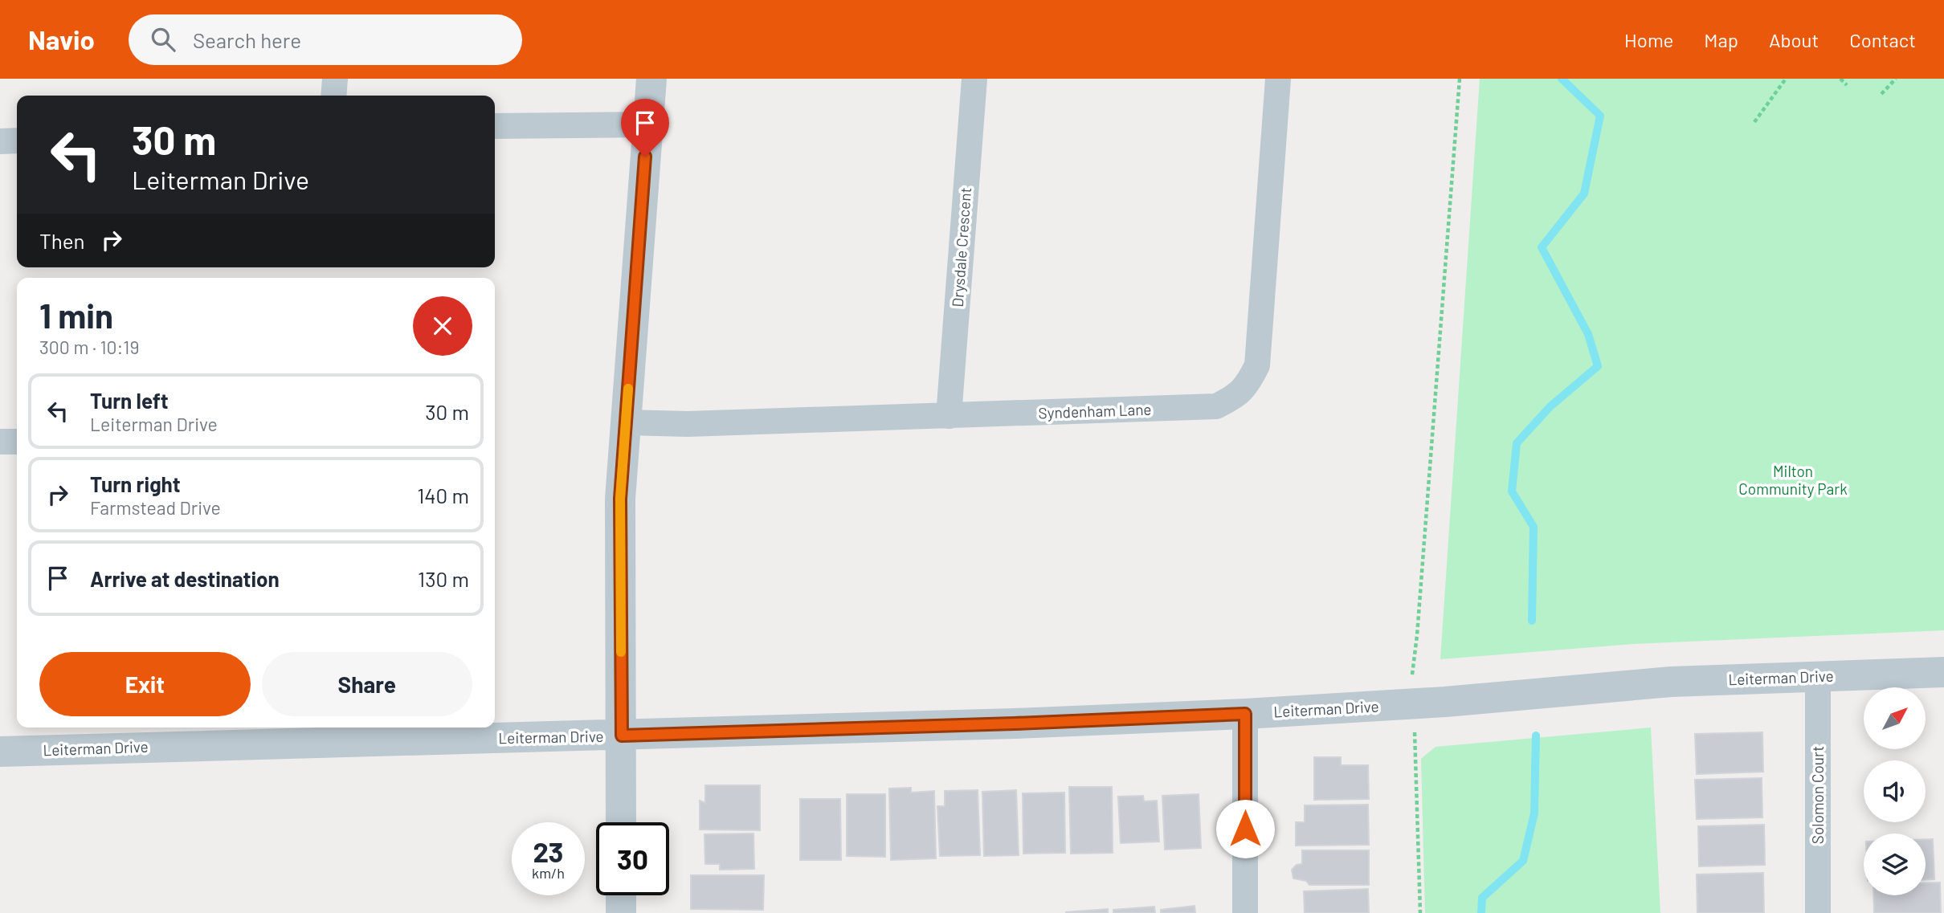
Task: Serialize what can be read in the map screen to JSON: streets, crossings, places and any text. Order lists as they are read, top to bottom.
{
  "streets": {
    "street": [
      "Drysdale Crescent",
      "Syndenham Lane",
      "Leiterman Drive",
      "Solomon Court"
    ]
  },
  "crossings": [
    ["Drysdale Crescent", "Syndenham Lane"],
    ["Leiterman Drive", "Solomon Court"]
  ],
  "parks": ["Milton Community Park"],
  "north": "top right",
  "page": {
    "header": "Navio",
    "search": "Search here",
    "nav": [
      "Home",
      "Map",
      "About",
      "Contact"
    ],
    "turn": ["30 m", "Leiterman Drive"],
    "then": "Then",
    "heading": ["1 min", "300 m · 10:19"],
    "list": [
      {
        "name": "Turn left",
        "note": "Leiterman Drive",
        "value": "30 m"
      },
      {
        "name": "Turn right",
        "note": "Farmstead Drive",
        "value": "140 m"
      },
      {
        "name": "Arrive at destination",
        "value": "130 m"
      }
    ],
    "buttons": ["Exit", "Share"],
    "speed": "23 km/h",
    "limit": "30"
  }
}
